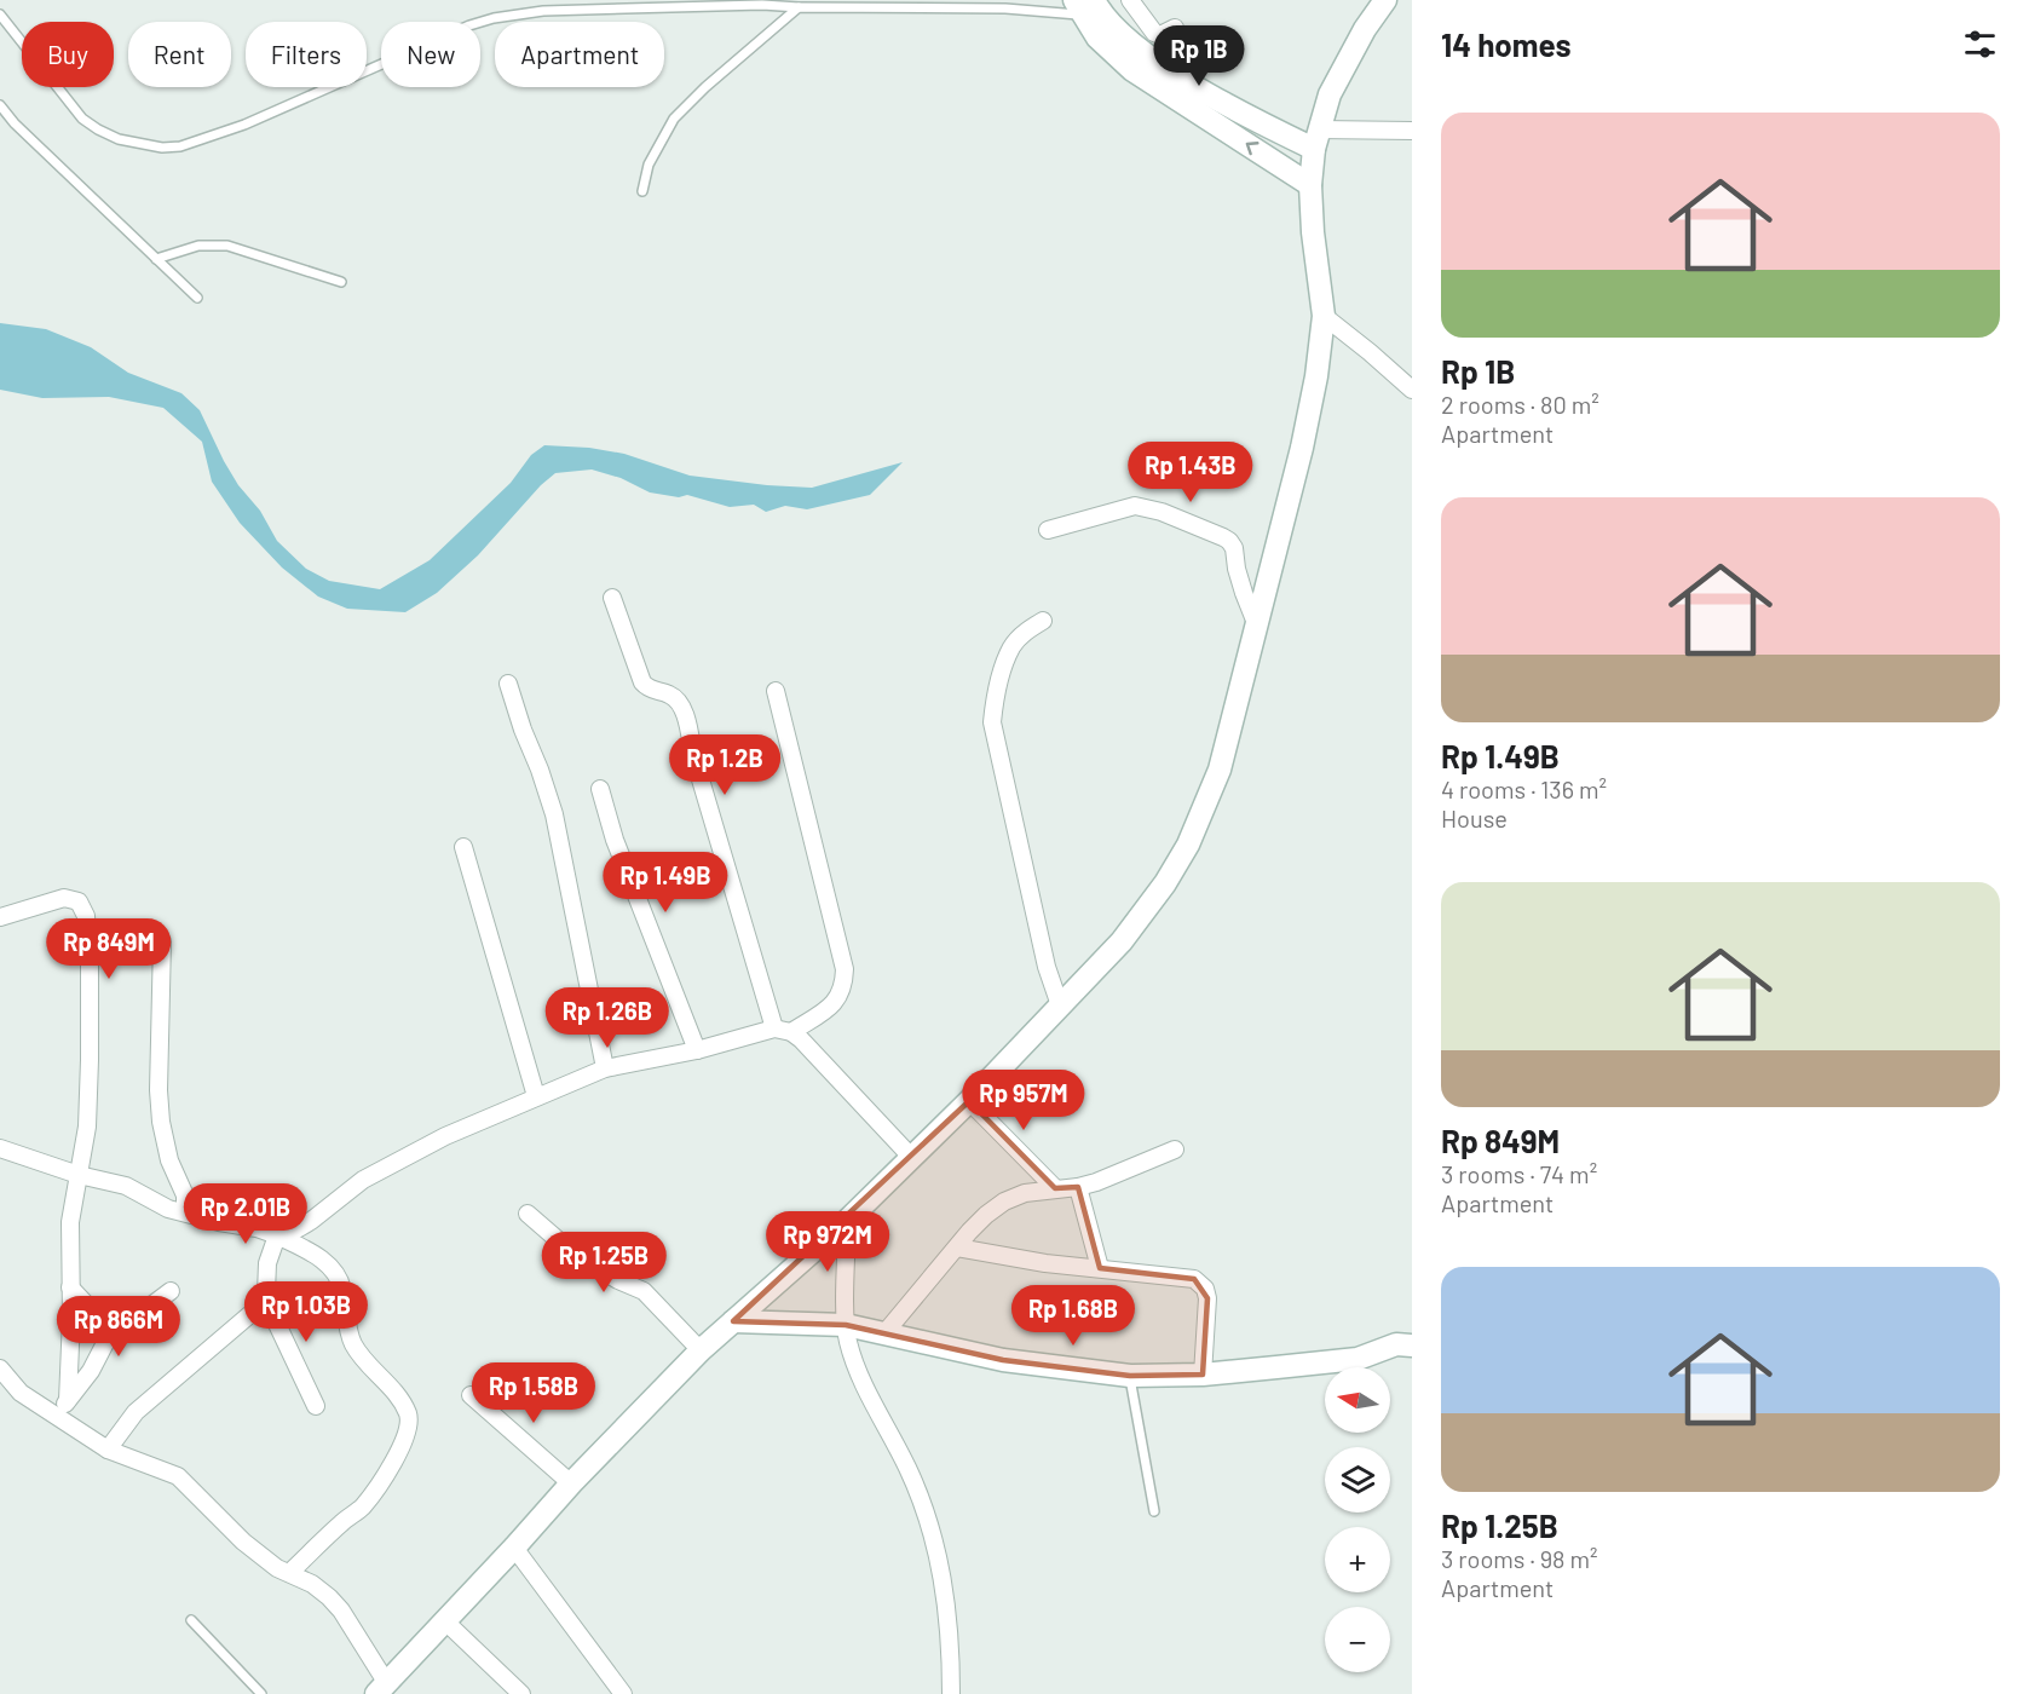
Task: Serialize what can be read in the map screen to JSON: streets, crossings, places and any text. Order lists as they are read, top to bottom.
{
  "north": "left",
  "page": {
    "heading": "14 homes",
    "chip": [
      "Buy",
      "Rent",
      "Filters",
      "New",
      "Apartment"
    ],
    "price": [
      "Rp 1B",
      "Rp 1.43B",
      "Rp 1.2B",
      "Rp 1.49B",
      "Rp 849M",
      "Rp 1.26B",
      "Rp 957M",
      "Rp 2.01B",
      "Rp 972M",
      "Rp 1.25B",
      "Rp 1.03B",
      "Rp 1.68B",
      "Rp 866M",
      "Rp 1.58B"
    ],
    "list": [
      {
        "name": "Rp 1B",
        "note": "2 rooms · 80 m² · Apartment"
      },
      {
        "name": "Rp 1.49B",
        "note": "4 rooms · 136 m² · House"
      },
      {
        "name": "Rp 849M",
        "note": "3 rooms · 74 m² · Apartment"
      },
      {
        "name": "Rp 1.25B",
        "note": "3 rooms · 98 m² · Apartment"
      }
    ],
    "map_buttons": ["+", "−"]
  }
}
